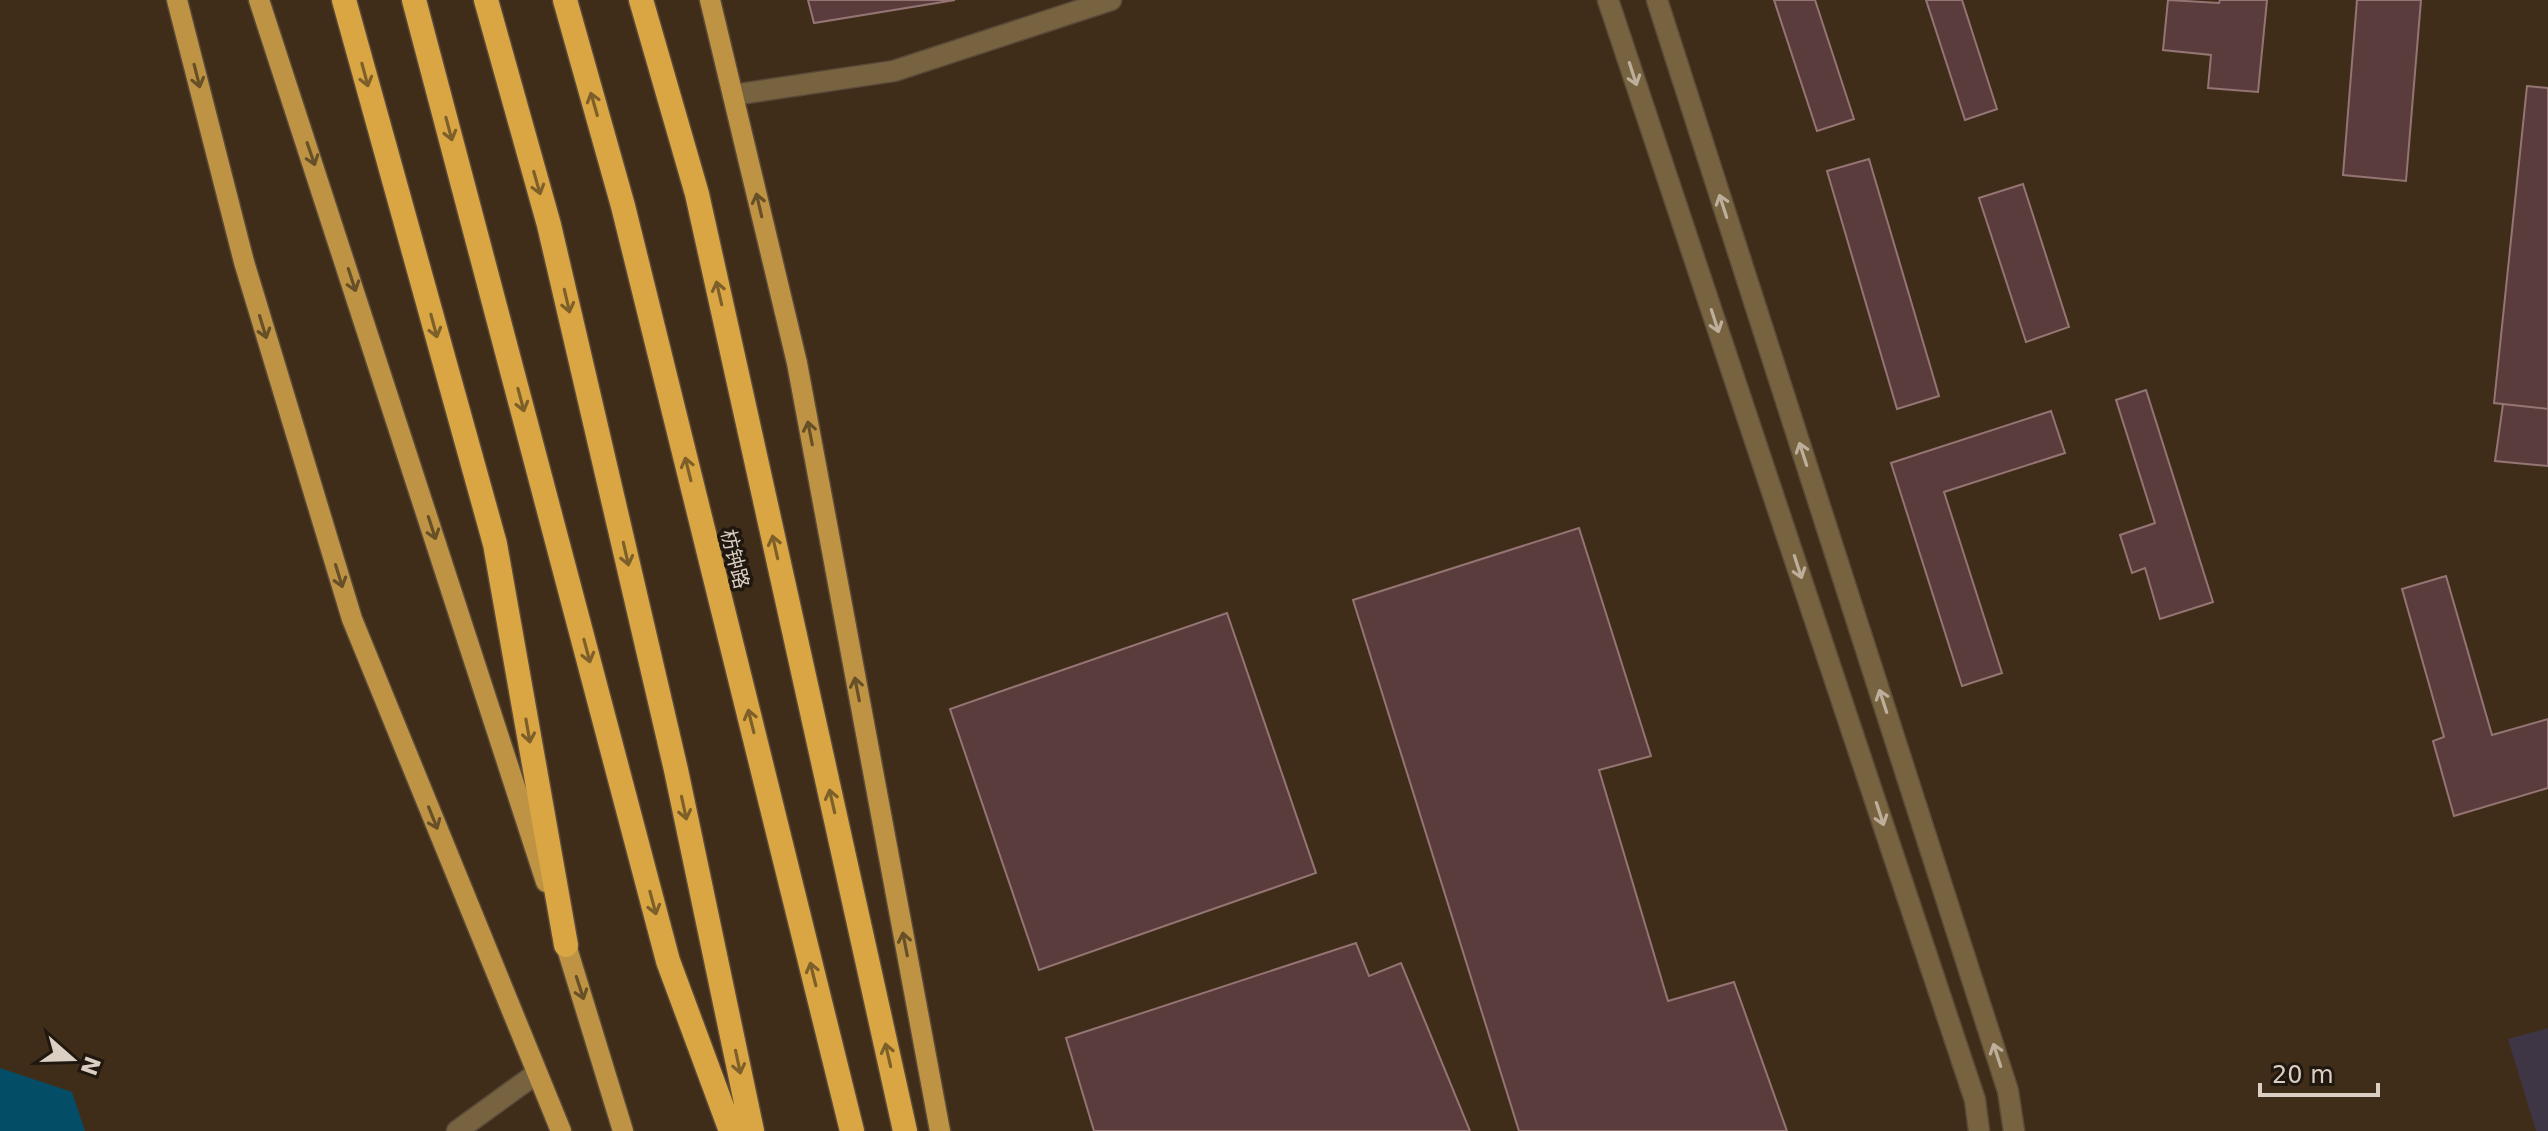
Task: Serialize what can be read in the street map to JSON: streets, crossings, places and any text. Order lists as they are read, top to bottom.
{
  "streets": {
    "highway": ["枋钟路"]
  },
  "scale_bar": "20 m",
  "north": "right"
}
